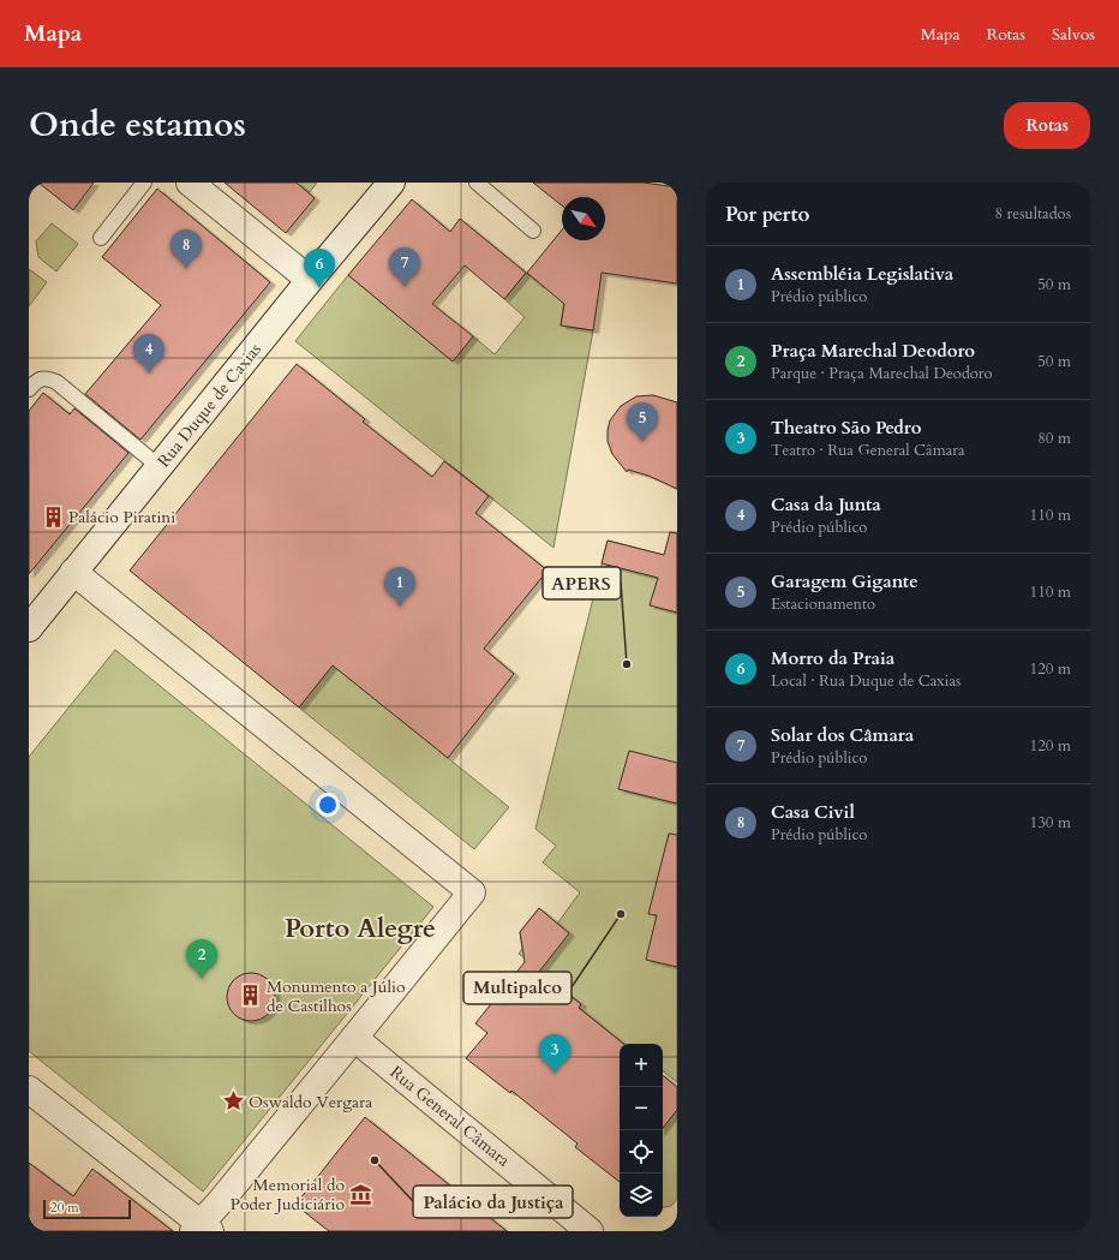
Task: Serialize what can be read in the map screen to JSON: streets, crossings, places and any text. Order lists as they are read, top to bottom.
{
  "streets": {
    "street": ["Rua Duque de Caxias", "Rua General Câmara"]
  },
  "districts": ["Porto Alegre"],
  "places": {
    "building": ["Palácio Piratini", "Monumento a Júlio de Castilhos"],
    "other": ["APERS", "Multipalco", "Palácio da Justiça"],
    "place": ["Oswaldo Vergara"],
    "museum": ["Memorial do Poder Judiciário"]
  },
  "scale_bar": "20 m",
  "north": "bottom right",
  "page": {
    "header": "Mapa",
    "nav": ["Mapa", "Rotas", "Salvos"],
    "title": "Onde estamos",
    "buttons": "Rotas",
    "heading": ["Por perto", "8 resultados"],
    "pins": [
      "8",
      "7",
      "6",
      "4",
      "5",
      "1",
      "2",
      "3"
    ],
    "list": [
      {
        "mark": "1",
        "name": "Assembléia Legislativa",
        "note": "Prédio público",
        "value": "50 m"
      },
      {
        "mark": "2",
        "name": "Praça Marechal Deodoro",
        "note": "Parque · Praça Marechal Deodoro",
        "value": "50 m"
      },
      {
        "mark": "3",
        "name": "Theatro São Pedro",
        "note": "Teatro · Rua General Câmara",
        "value": "80 m"
      },
      {
        "mark": "4",
        "name": "Casa da Junta",
        "note": "Prédio público",
        "value": "110 m"
      },
      {
        "mark": "5",
        "name": "Garagem Gigante",
        "note": "Estacionamento",
        "value": "110 m"
      },
      {
        "mark": "6",
        "name": "Morro da Praia",
        "note": "Local · Rua Duque de Caxias",
        "value": "120 m"
      },
      {
        "mark": "7",
        "name": "Solar dos Câmara",
        "note": "Prédio público",
        "value": "120 m"
      },
      {
        "mark": "8",
        "name": "Casa Civil",
        "note": "Prédio público",
        "value": "130 m"
      }
    ],
    "map_buttons": ["+", "−"],
    "scale": "20 m"
  }
}
